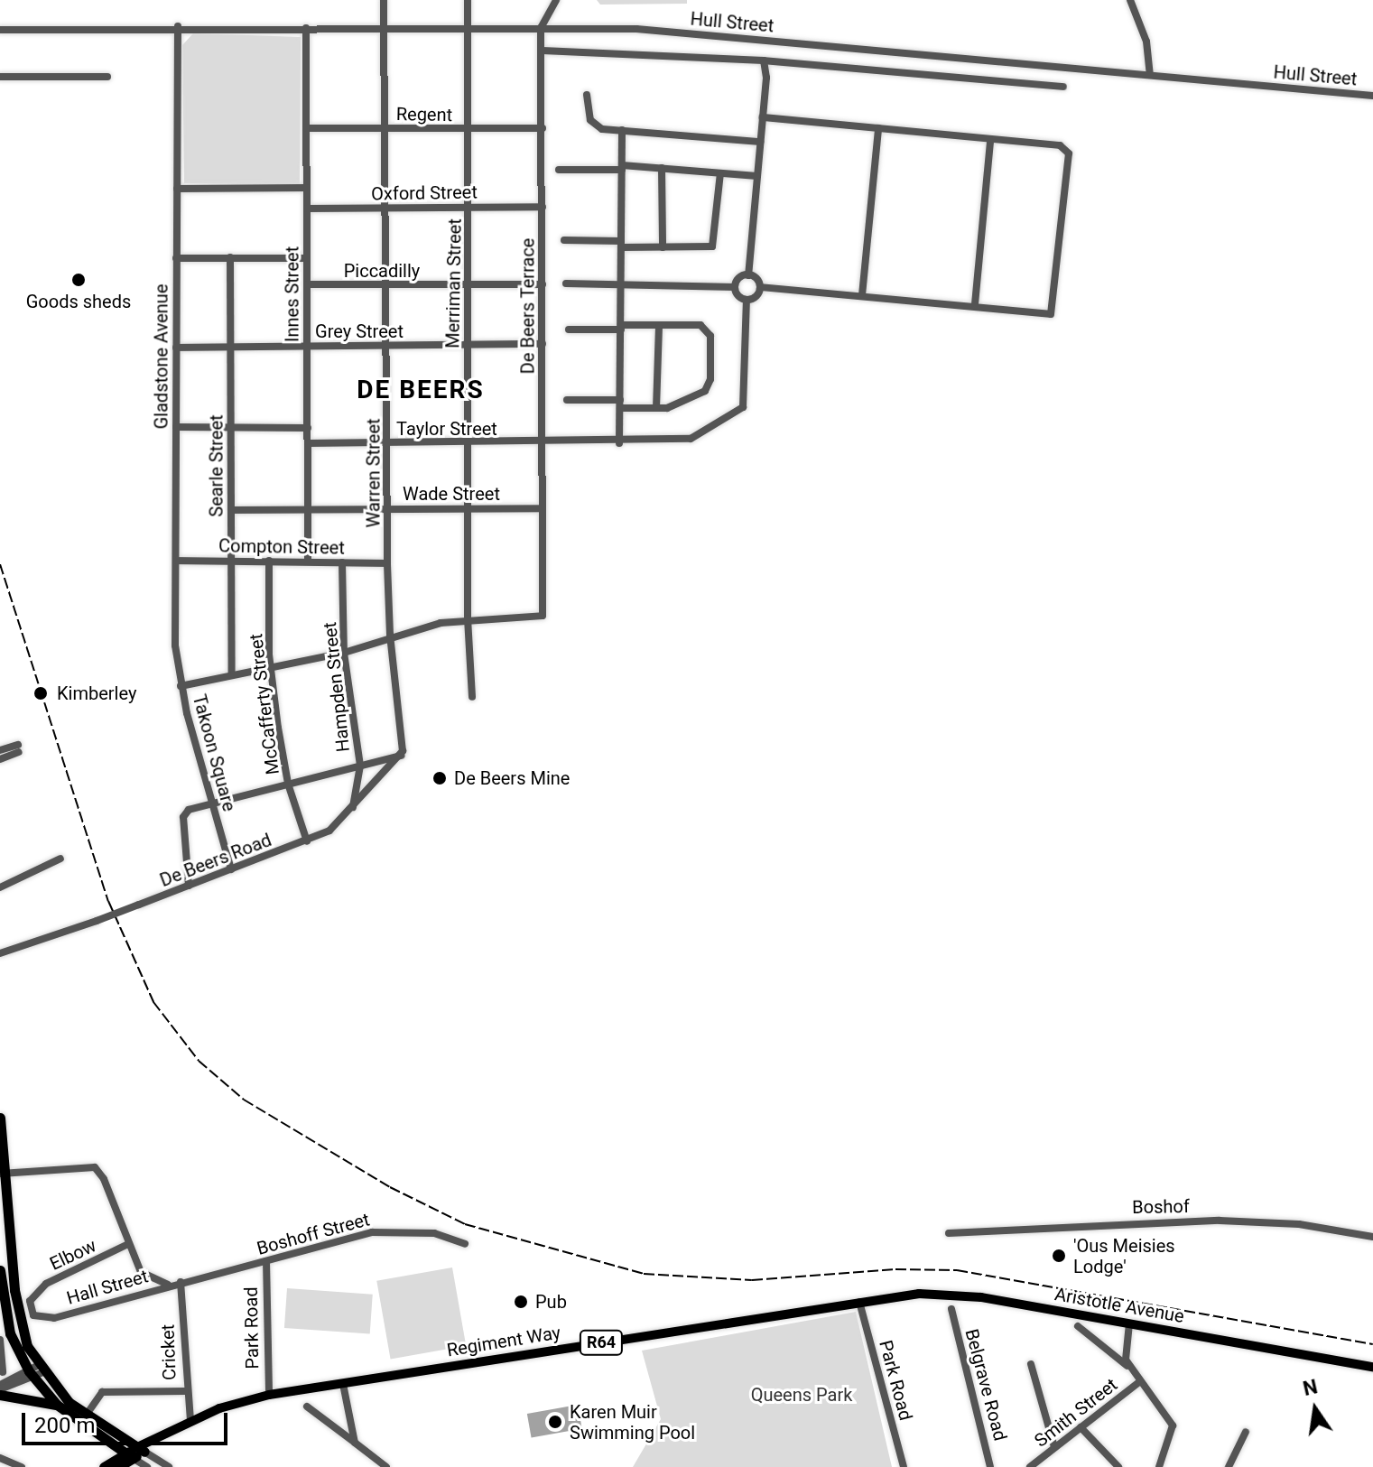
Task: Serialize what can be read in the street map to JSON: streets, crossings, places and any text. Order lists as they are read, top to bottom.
{
  "streets": {
    "main road": ["Aristotle Avenue", "Regiment Way", "R64"],
    "street": [
      "Hull Street",
      "Regent",
      "Oxford Street",
      "Piccadilly",
      "Merriman Street",
      "Innes Street",
      "De Beers Terrace",
      "Grey Street",
      "Gladstone Avenue",
      "Taylor Street",
      "Searle Street",
      "Warren Street",
      "Wade Street",
      "Compton Street",
      "Hampden Street",
      "McCafferty Street",
      "Takoon Square",
      "De Beers Road",
      "Boshof",
      "Boshoff Street",
      "Elbow",
      "Hall Street",
      "Park Road",
      "Cricket",
      "Belgrave Road",
      "Smith Street"
    ]
  },
  "crossings": [
    ["Hull Street", "Merriman Street"],
    ["Hull Street", "Innes Street"],
    ["Hull Street", "De Beers Terrace"],
    ["Hull Street", "Gladstone Avenue"],
    ["Hull Street", "Taylor Street"],
    ["Hull Street", "Warren Street"],
    ["Regent", "Merriman Street"],
    ["Regent", "Innes Street"],
    ["Regent", "De Beers Terrace"],
    ["Regent", "Warren Street"],
    ["Oxford Street", "Merriman Street"],
    ["Oxford Street", "Innes Street"],
    ["Oxford Street", "De Beers Terrace"],
    ["Oxford Street", "Warren Street"],
    ["Piccadilly", "Merriman Street"],
    ["Piccadilly", "Innes Street"],
    ["Piccadilly", "De Beers Terrace"],
    ["Piccadilly", "Warren Street"],
    ["Merriman Street", "De Beers Terrace"],
    ["Merriman Street", "Grey Street"],
    ["Merriman Street", "Taylor Street"],
    ["Merriman Street", "Wade Street"],
    ["Innes Street", "Grey Street"],
    ["Innes Street", "Taylor Street"],
    ["Innes Street", "Wade Street"],
    ["Innes Street", "Compton Street"],
    ["De Beers Terrace", "Grey Street"],
    ["De Beers Terrace", "Taylor Street"],
    ["De Beers Terrace", "Wade Street"],
    ["Grey Street", "Gladstone Avenue"],
    ["Grey Street", "Searle Street"],
    ["Grey Street", "Warren Street"],
    ["Gladstone Avenue", "Compton Street"],
    ["Gladstone Avenue", "Takoon Square"],
    ["Taylor Street", "Warren Street"],
    ["Searle Street", "Wade Street"],
    ["Searle Street", "Compton Street"],
    ["Warren Street", "Wade Street"],
    ["Warren Street", "Compton Street"],
    ["Warren Street", "De Beers Road"],
    ["Compton Street", "Hampden Street"],
    ["Compton Street", "McCafferty Street"],
    ["Hampden Street", "De Beers Road"],
    ["McCafferty Street", "De Beers Road"],
    ["Takoon Square", "De Beers Road"],
    ["Boshoff Street", "Hall Street"],
    ["Boshoff Street", "Park Road"],
    ["Boshoff Street", "Cricket"],
    ["Elbow", "Hall Street"],
    ["Aristotle Avenue", "Park Road"],
    ["Aristotle Avenue", "Regiment Way"],
    ["Park Road", "Regiment Way"],
    ["Regiment Way", "Cricket"]
  ],
  "districts": ["DE BEERS"],
  "parks": ["Queens Park"],
  "places": [
    "Goods sheds",
    "Kimberley",
    "De Beers Mine",
    "'Ous Meisies Lodge'",
    "Pub",
    "Karen Muir Swimming Pool"
  ],
  "scale_bar": "200 m",
  "north": "top"
}
